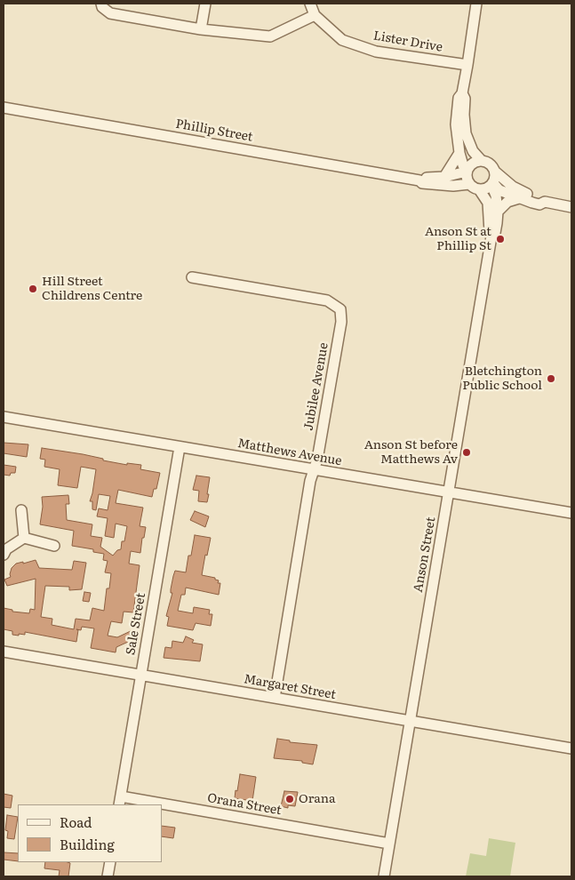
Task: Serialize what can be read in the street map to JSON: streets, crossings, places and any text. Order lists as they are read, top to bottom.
{
  "streets": {
    "street": [
      "Lister Drive",
      "Phillip Street",
      "Jubilee Avenue",
      "Matthews Avenue",
      "Anson Street",
      "Sale Street",
      "Margaret Street",
      "Orana Street"
    ]
  },
  "crossings": [
    ["Phillip Street", "Anson Street"],
    ["Jubilee Avenue", "Matthews Avenue"],
    ["Jubilee Avenue", "Margaret Street"],
    ["Matthews Avenue", "Anson Street"],
    ["Matthews Avenue", "Sale Street"],
    ["Anson Street", "Margaret Street"],
    ["Anson Street", "Orana Street"],
    ["Sale Street", "Margaret Street"],
    ["Sale Street", "Orana Street"]
  ],
  "places": [
    "Anson St at Phillip St",
    "Hill Street Childrens Centre",
    "Bletchington Public School",
    "Anson St before Matthews Av",
    "Orana"
  ],
  "legend": ["Road", "Building"]
}
